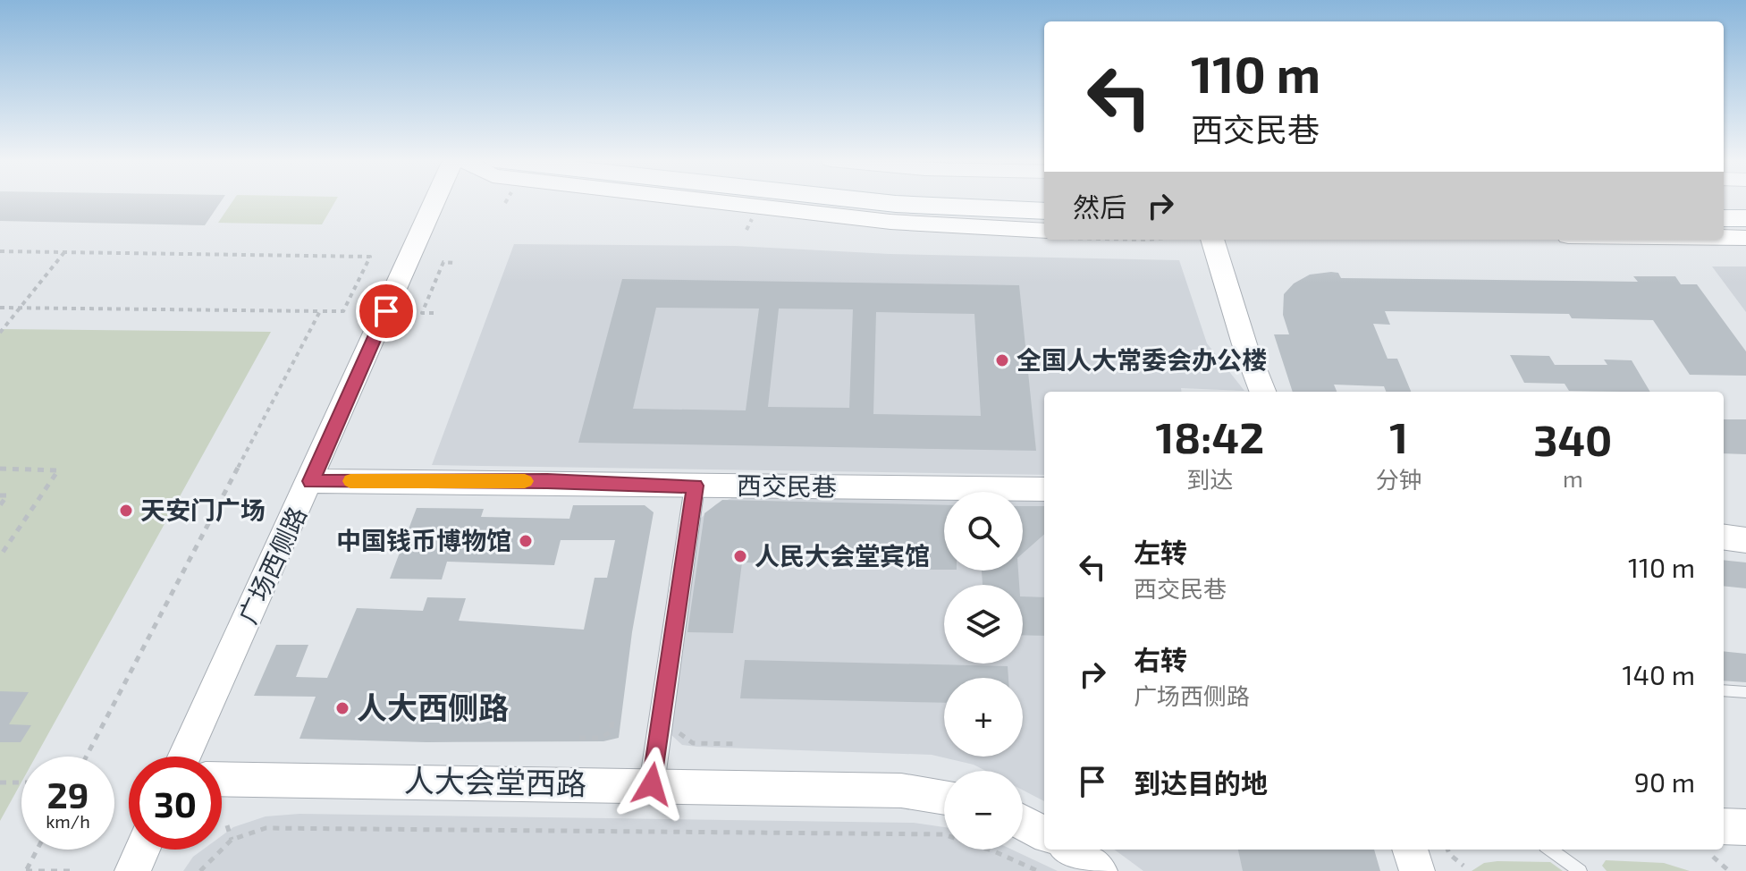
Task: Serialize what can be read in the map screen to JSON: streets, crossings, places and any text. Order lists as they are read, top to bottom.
{
  "streets": {
    "street": ["西交民巷", "广场西侧路", "人大会堂西路"]
  },
  "crossings": [
    ["西交民巷", "广场西侧路"]
  ],
  "places": [
    "全国人大常委会办公楼",
    "天安门广场",
    "中国钱币博物馆",
    "人民大会堂宾馆",
    "人大西侧路"
  ],
  "page": {
    "turn": ["110 m", "西交民巷"],
    "then": "然后",
    "eta": [
      "18:42",
      "到达",
      "1",
      "分钟",
      "340",
      "m"
    ],
    "map_buttons": ["+", "−"],
    "list": [
      {
        "name": "左转",
        "note": "西交民巷",
        "value": "110 m"
      },
      {
        "name": "右转",
        "note": "广场西侧路",
        "value": "140 m"
      },
      {
        "name": "到达目的地",
        "value": "90 m"
      }
    ],
    "speed": "29 km/h",
    "limit": "30"
  }
}
